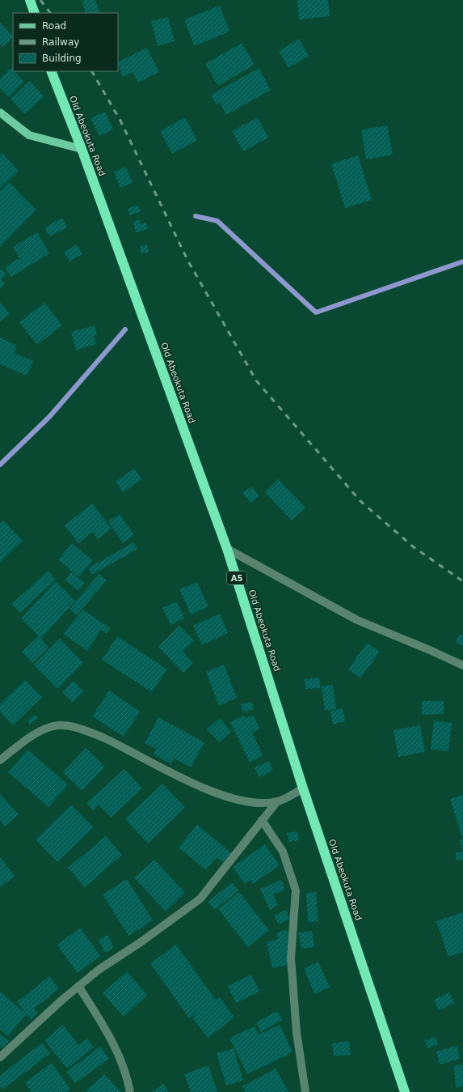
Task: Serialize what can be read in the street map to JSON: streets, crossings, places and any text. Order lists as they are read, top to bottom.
{
  "streets": {
    "highway": ["Old Abeokuta Road", "A5"]
  },
  "legend": ["Road", "Railway", "Building"]
}
